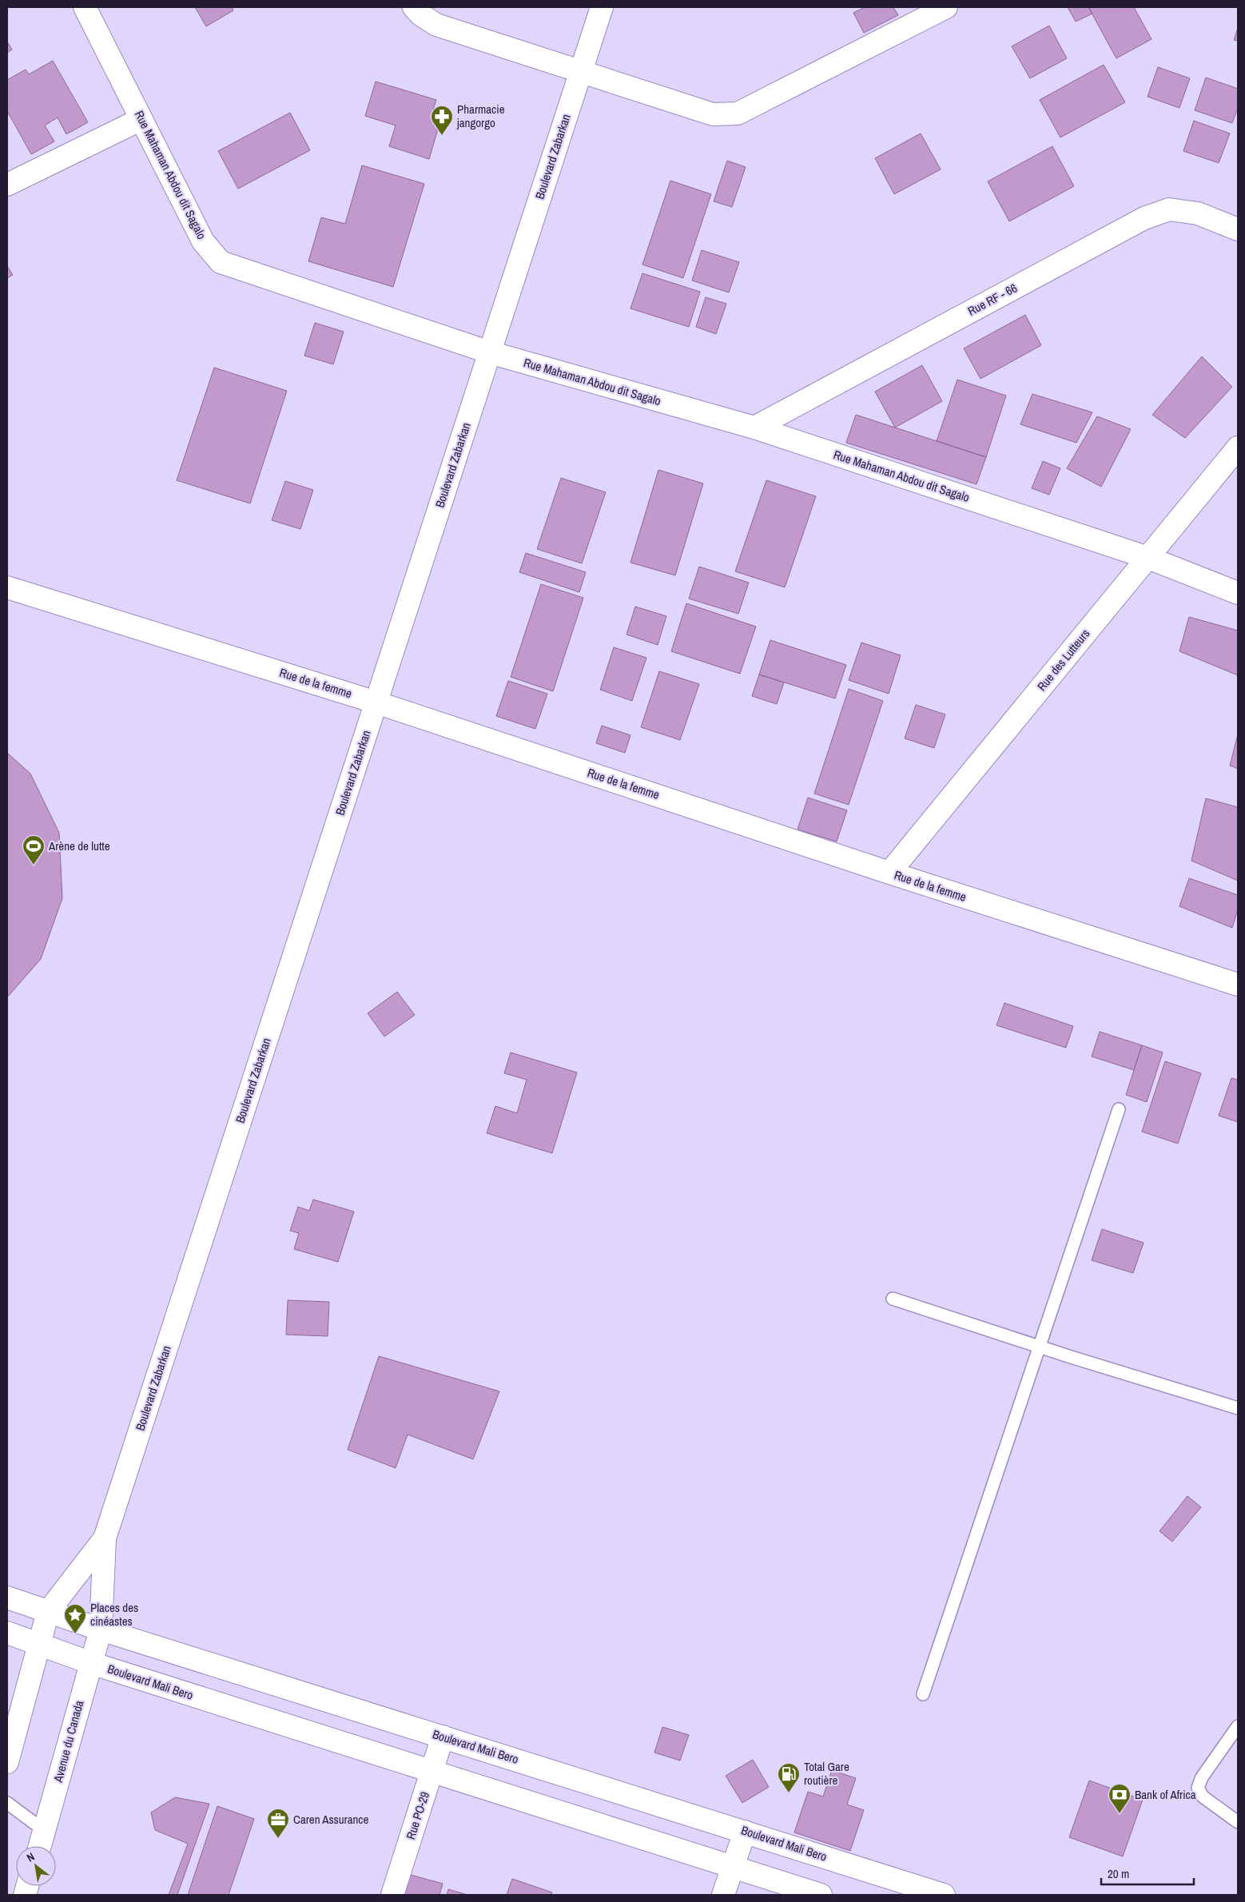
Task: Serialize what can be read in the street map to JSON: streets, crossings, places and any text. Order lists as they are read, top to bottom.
{
  "streets": {
    "street": [
      "Boulevard Zabarkan",
      "Rue Mahaman Abdou dit Sagalo",
      "Rue RF - 66",
      "Rue des Lutteurs",
      "Rue de la femme",
      "Boulevard Mali Bero",
      "Avenue du Canada",
      "Rue PO-29"
    ]
  },
  "crossings": [
    ["Boulevard Zabarkan", "Rue Mahaman Abdou dit Sagalo"],
    ["Boulevard Zabarkan", "Rue de la femme"],
    ["Boulevard Zabarkan", "Boulevard Mali Bero"],
    ["Boulevard Zabarkan", "Avenue du Canada"],
    ["Rue Mahaman Abdou dit Sagalo", "Rue RF - 66"],
    ["Rue Mahaman Abdou dit Sagalo", "Rue des Lutteurs"],
    ["Rue des Lutteurs", "Rue de la femme"],
    ["Boulevard Mali Bero", "Avenue du Canada"],
    ["Boulevard Mali Bero", "Rue PO-29"]
  ],
  "places": {
    "pharmacy": ["Pharmacie jangorgo"],
    "sports": ["Arène de lutte"],
    "place": ["Places des cinéastes"],
    "fuel station": ["Total Gare routière"],
    "bank": ["Bank of Africa"],
    "office": ["Caren Assurance"]
  },
  "scale_bar": "20 m",
  "north": "top left"
}
